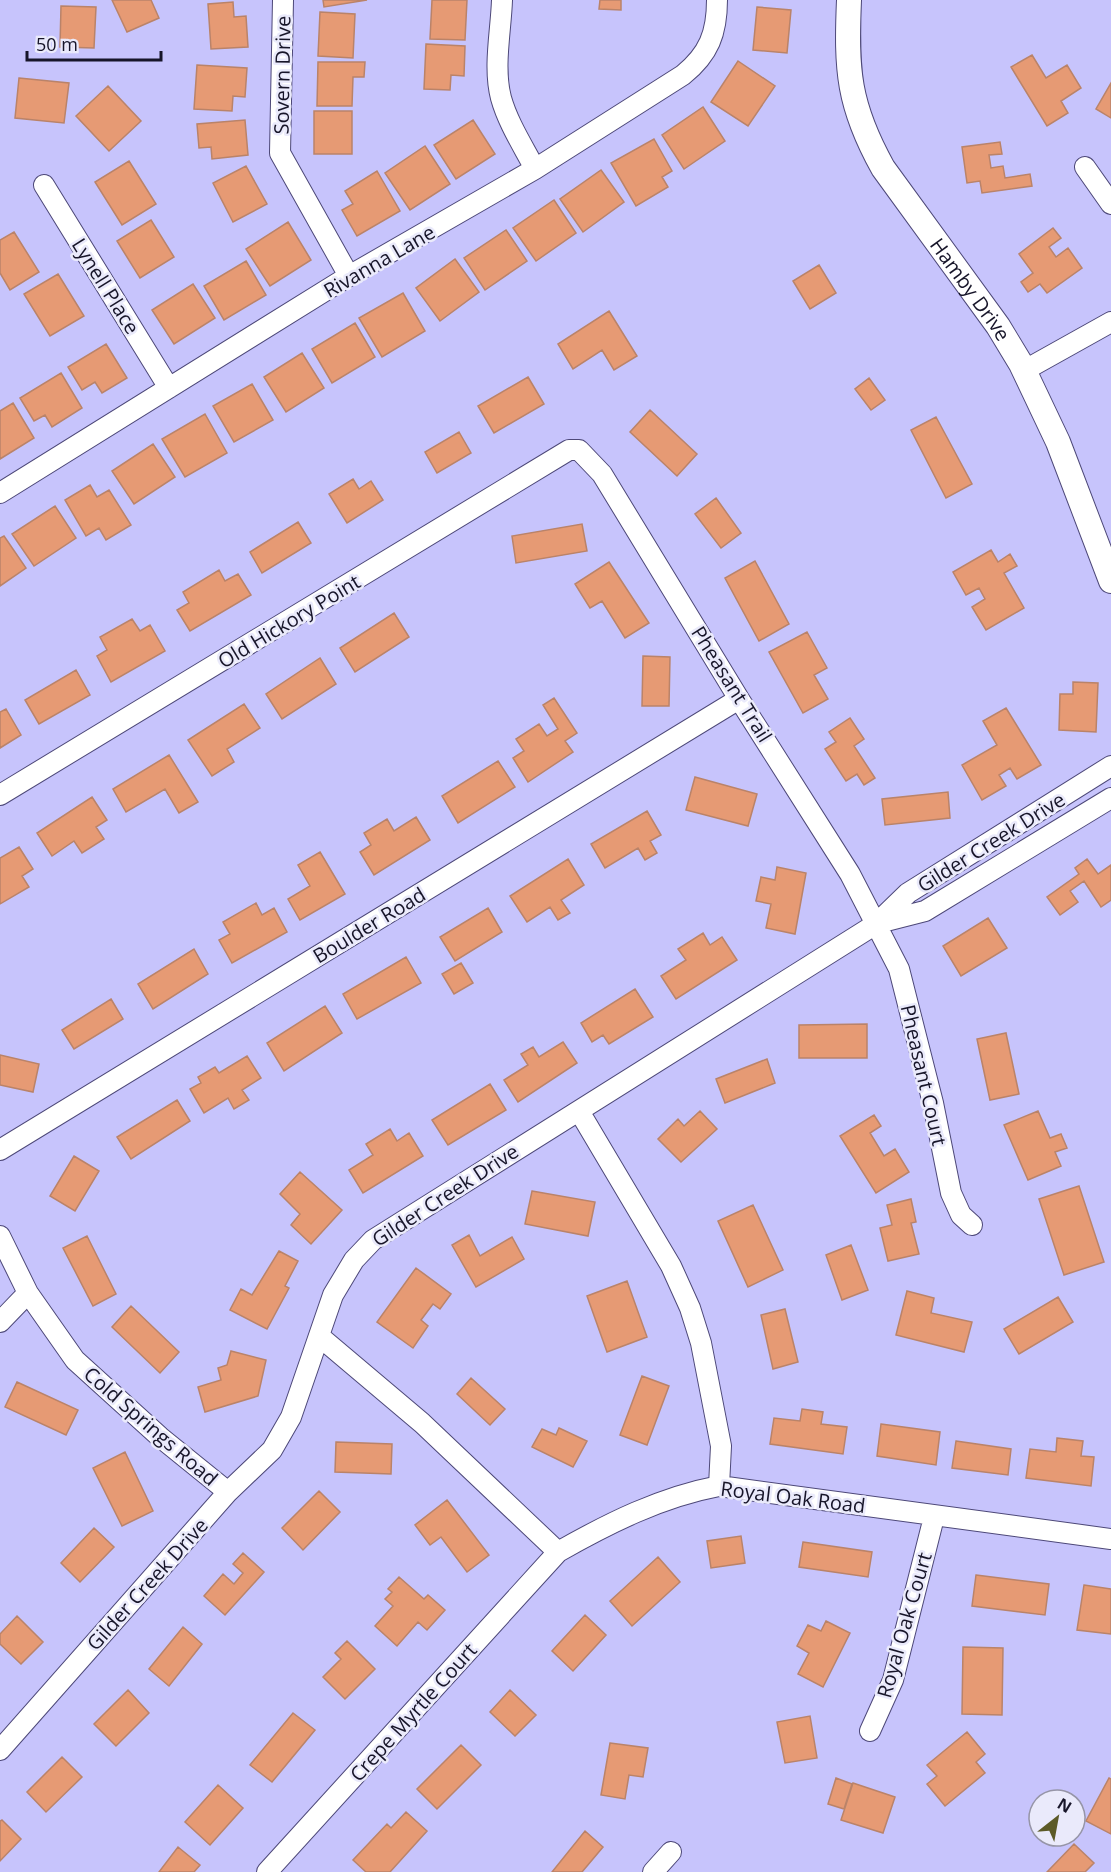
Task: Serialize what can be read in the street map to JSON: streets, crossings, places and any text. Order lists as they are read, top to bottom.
{
  "streets": {
    "street": [
      "Sovern Drive",
      "Rivanna Lane",
      "Lynell Place",
      "Hamby Drive",
      "Old Hickory Point",
      "Pheasant Trail",
      "Gilder Creek Drive",
      "Boulder Road",
      "Pheasant Court",
      "Cold Springs Road",
      "Royal Oak Road",
      "Royal Oak Court",
      "Crepe Myrtle Court"
    ]
  },
  "crossings": [
    ["Sovern Drive", "Rivanna Lane"],
    ["Rivanna Lane", "Lynell Place"],
    ["Old Hickory Point", "Pheasant Trail"],
    ["Pheasant Trail", "Gilder Creek Drive"],
    ["Pheasant Trail", "Boulder Road"],
    ["Pheasant Trail", "Pheasant Court"],
    ["Gilder Creek Drive", "Pheasant Court"],
    ["Gilder Creek Drive", "Cold Springs Road"],
    ["Royal Oak Road", "Royal Oak Court"],
    ["Royal Oak Road", "Crepe Myrtle Court"]
  ],
  "scale_bar": "50 m",
  "north": "top right"
}
